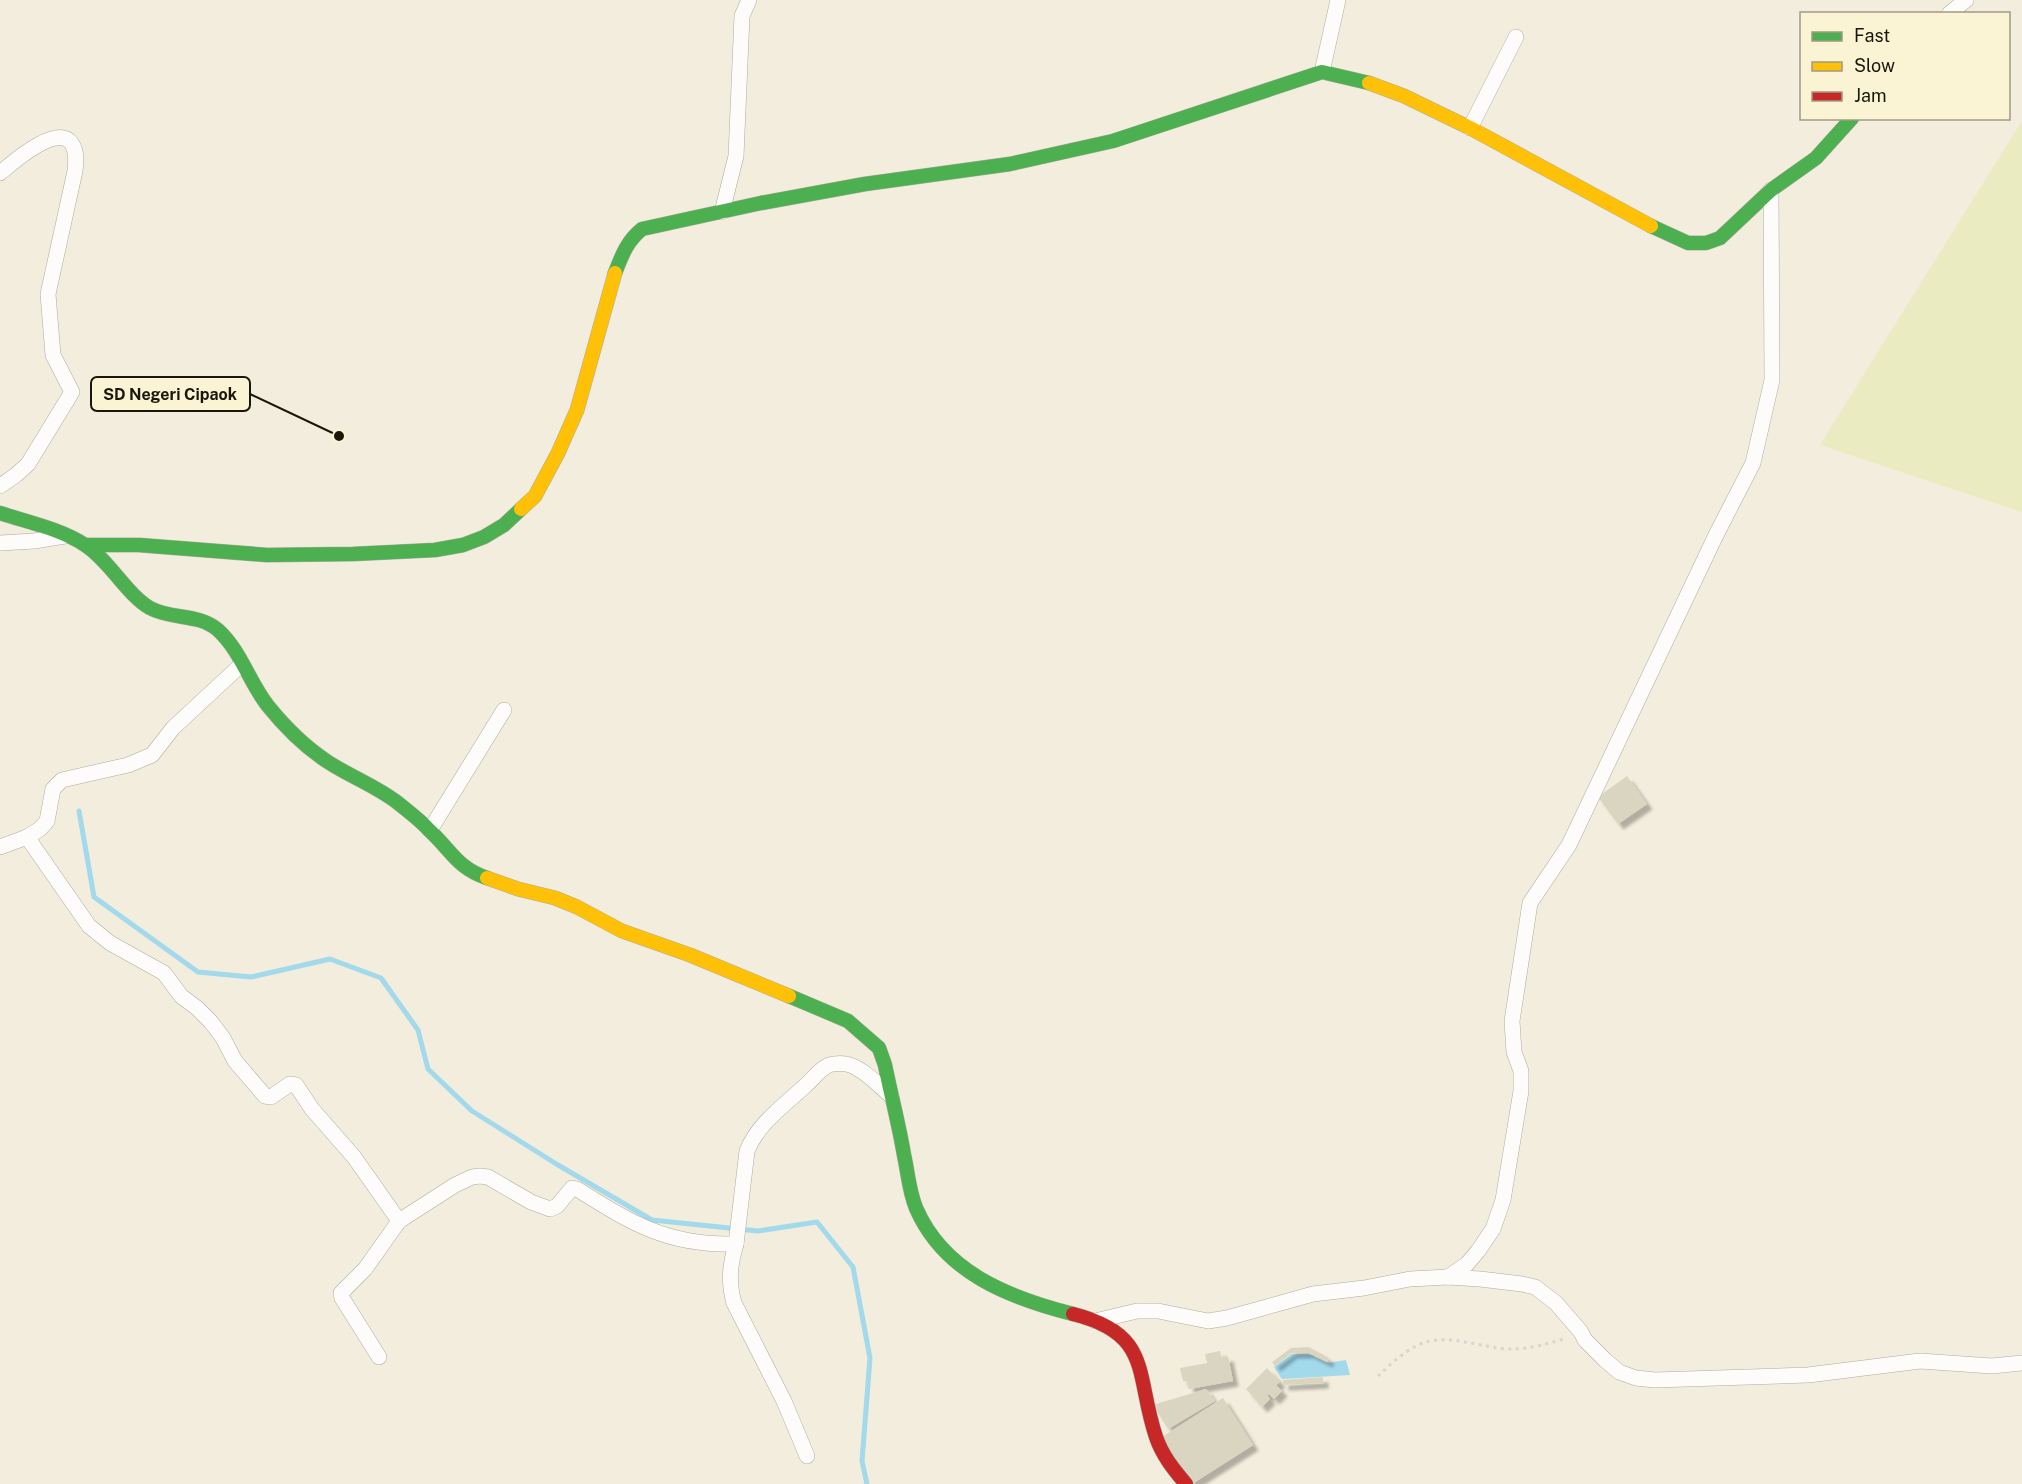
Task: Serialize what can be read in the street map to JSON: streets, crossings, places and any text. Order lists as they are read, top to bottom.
{
  "places": ["SD Negeri Cipaok"],
  "legend": ["Fast", "Slow", "Jam"]
}
